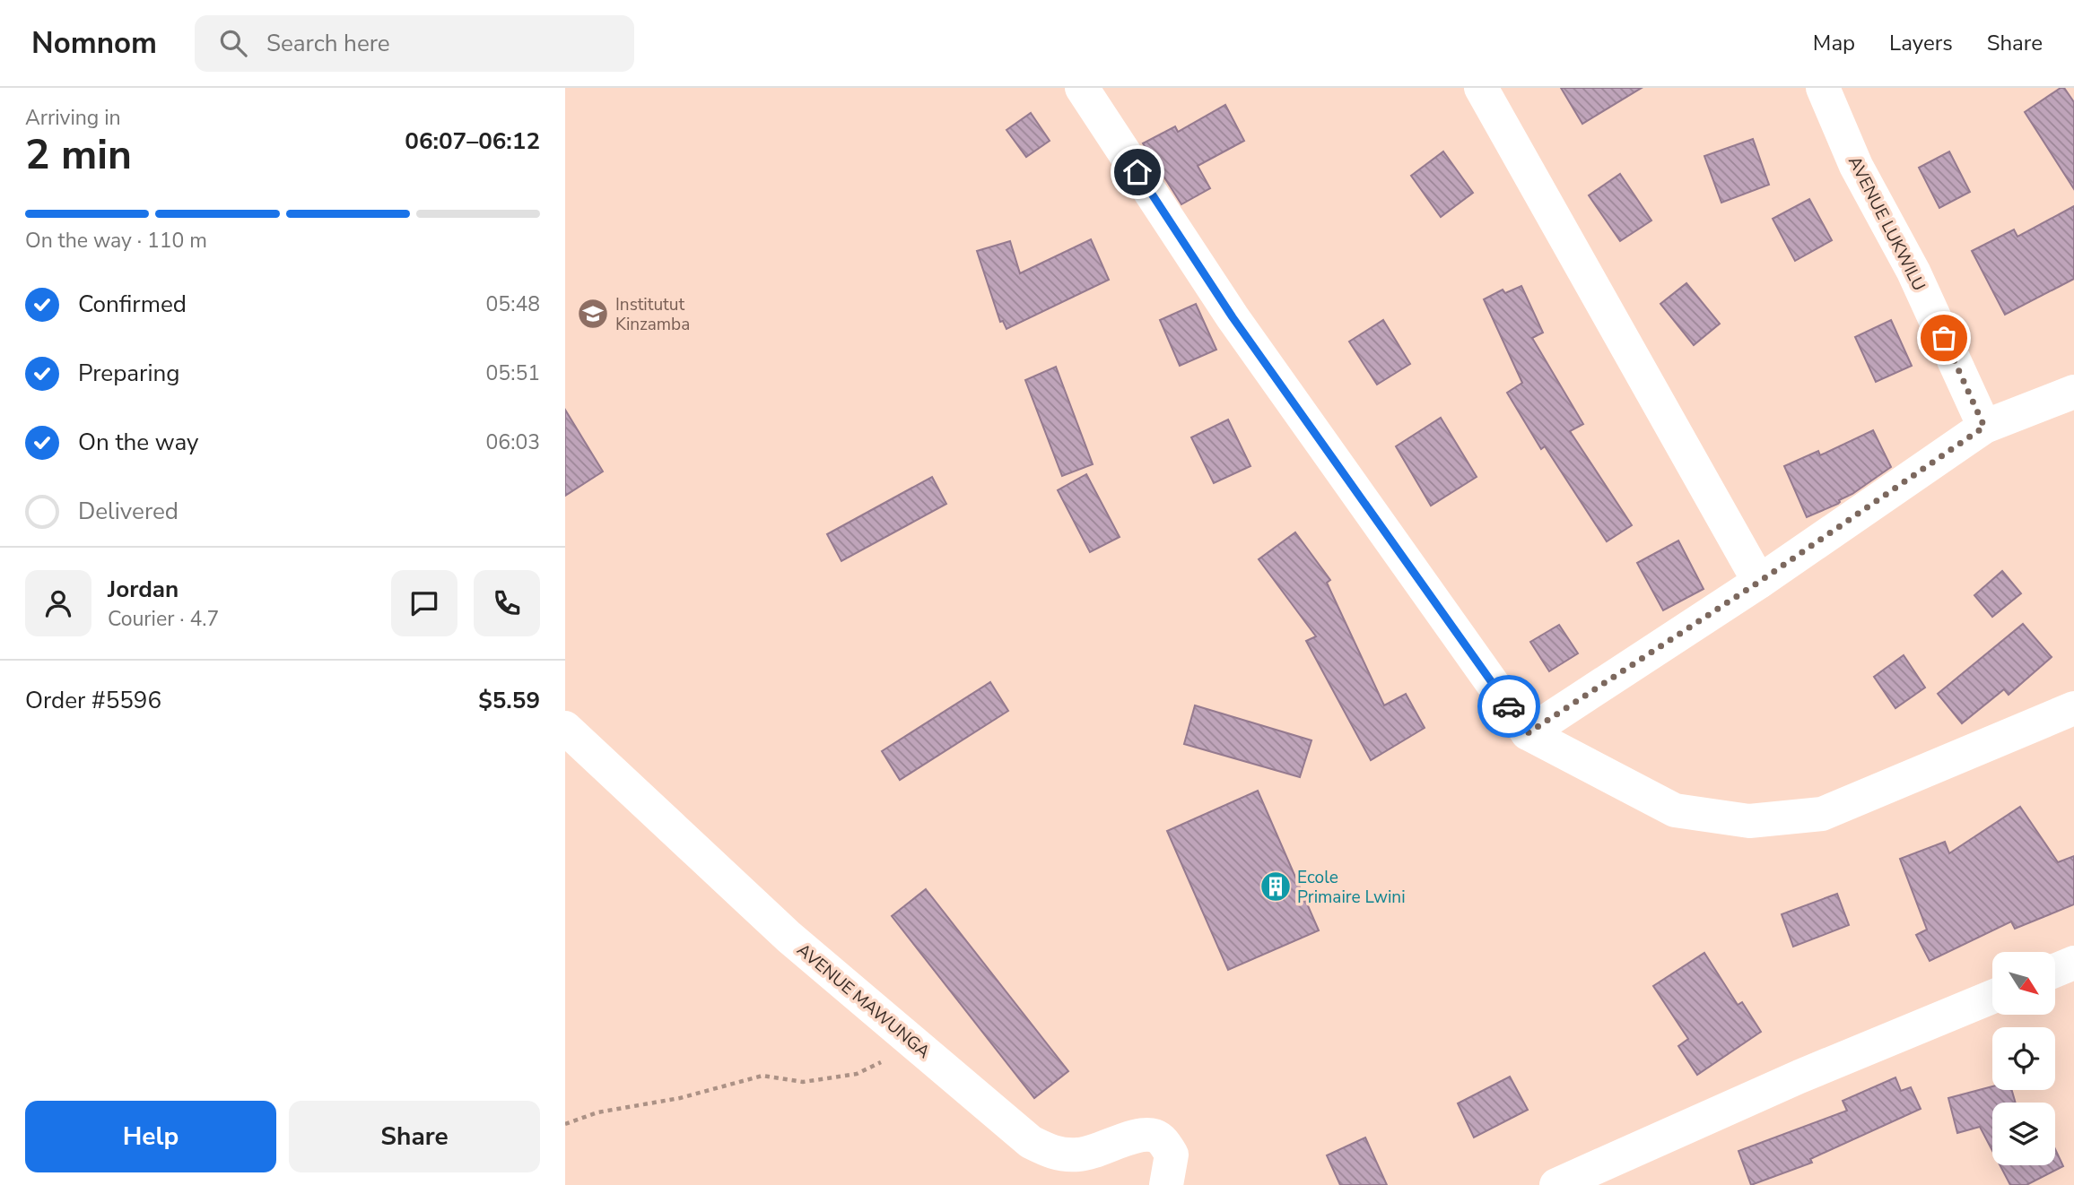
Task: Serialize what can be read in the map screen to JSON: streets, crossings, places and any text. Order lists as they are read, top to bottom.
{
  "streets": {
    "street": ["AVENUE LUKWILU", "AVENUE MAWUNGA"]
  },
  "places": {
    "school or university": ["Institutut Kinzamba"],
    "building": ["Ecole Primaire Lwini"]
  },
  "north": "bottom right",
  "page": {
    "header": "Nomnom",
    "search": "Search here",
    "nav": ["Map", "Layers", "Share"],
    "heading": ["2 min", "Arriving in", "06:07–06:12"],
    "panel": [
      "Jordan",
      "Courier · 4.7",
      "Order #5596",
      "$5.59"
    ],
    "bar": "On the way · 110 m",
    "list": [
      ["Confirmed", "05:48"],
      ["Preparing", "05:51"],
      ["On the way", "06:03"],
      "Delivered"
    ],
    "buttons": ["Help", "Share"]
  }
}
